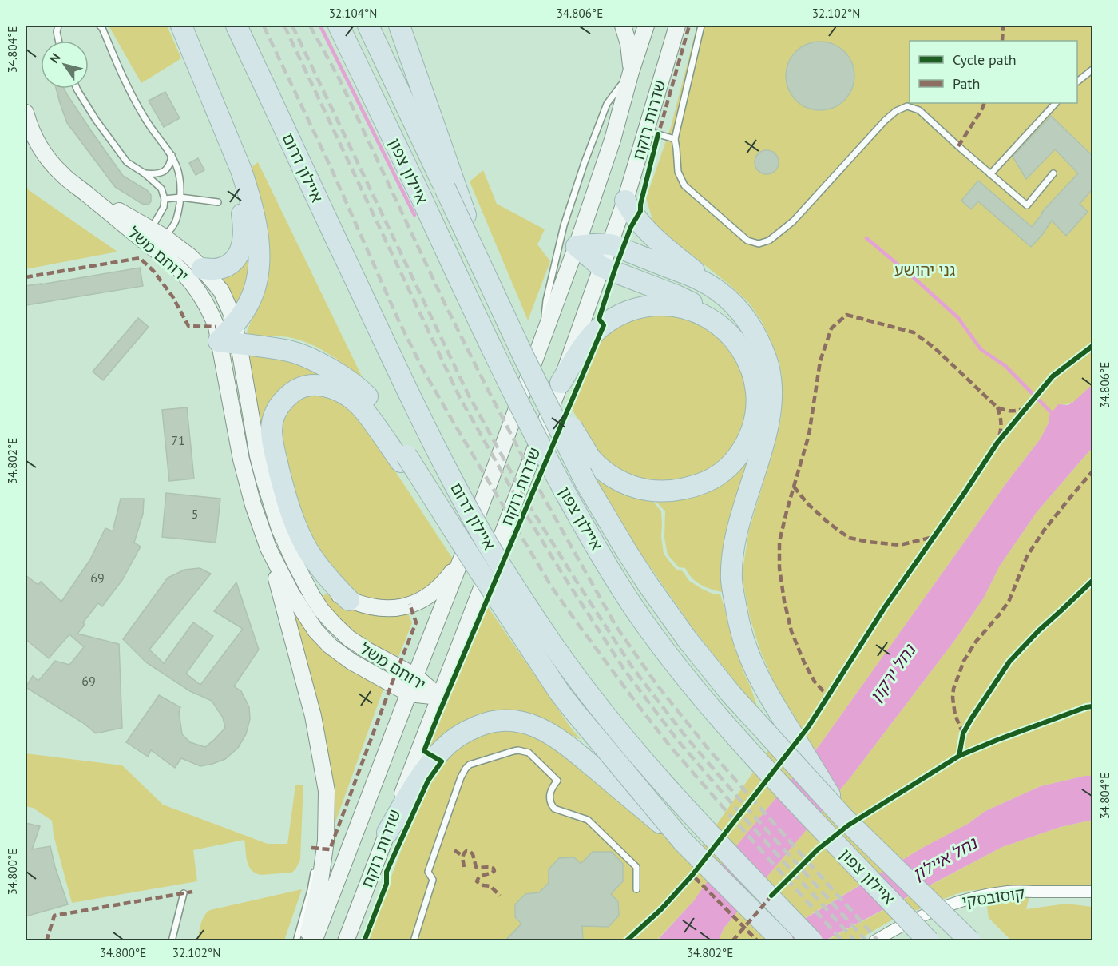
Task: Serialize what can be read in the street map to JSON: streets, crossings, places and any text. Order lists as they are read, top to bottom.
{
  "streets": {
    "highway": ["איילון דרום", "איילון צפון"],
    "main road": ["שדרות רוקח", "ירוחם משל"],
    "street": ["קוסובסקי"]
  },
  "crossings": [
    ["שדרות רוקח", "ירוחם משל"]
  ],
  "water": ["נחל ירקון", "נחל איילון"],
  "parks": ["גני יהושע"],
  "house_numbers": [
    "71",
    "5",
    "69",
    "69"
  ],
  "legend": ["Cycle path", "Path"],
  "north": "top left",
  "coordinates": [
    "32.104°N",
    "34.806°E",
    "32.102°N",
    "34.804°E",
    "34.802°E",
    "34.800°E"
  ]
}
